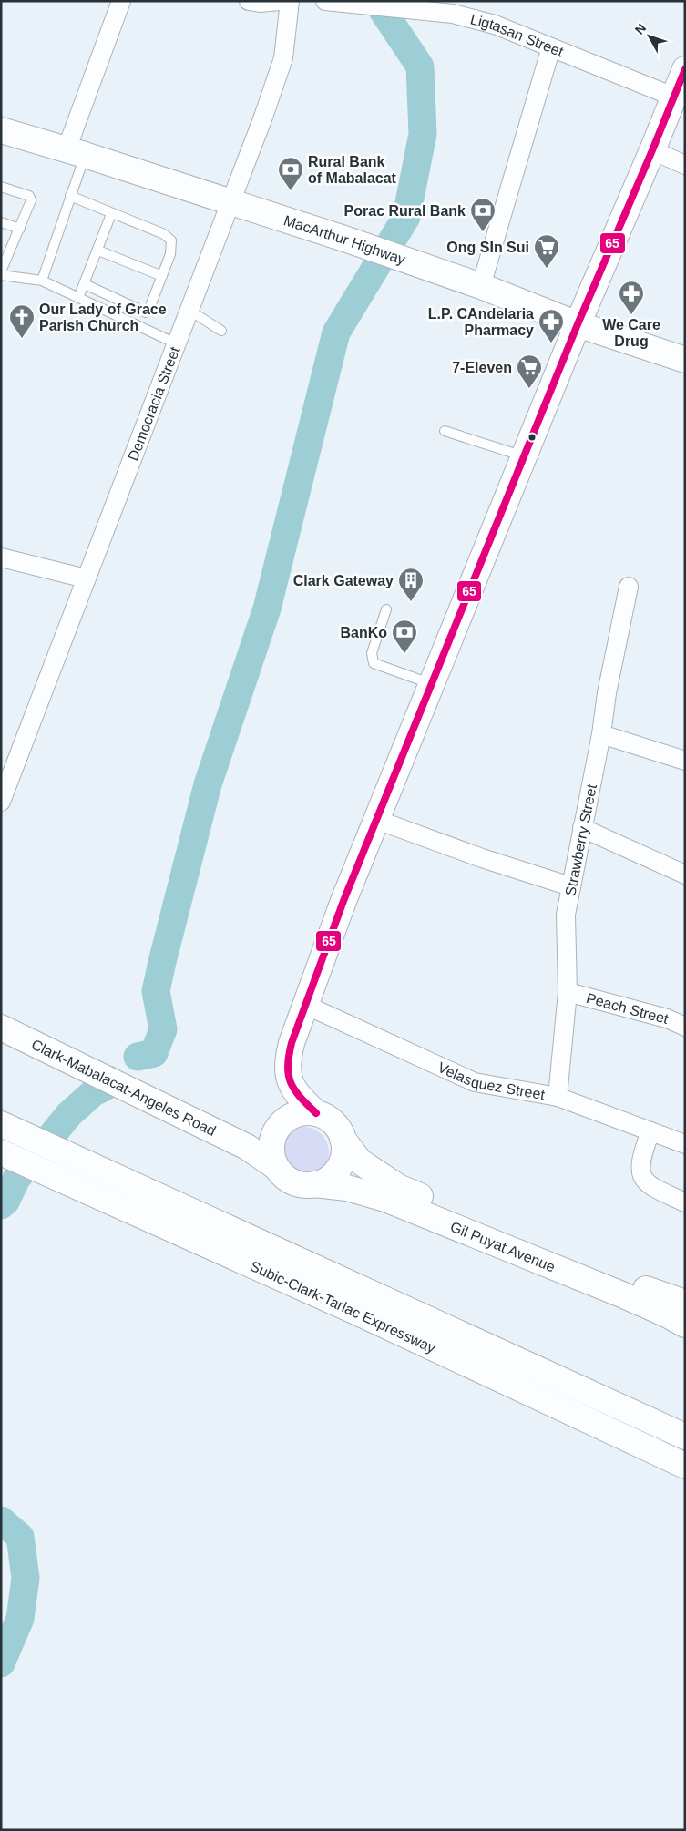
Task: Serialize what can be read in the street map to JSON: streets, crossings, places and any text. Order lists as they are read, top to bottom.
{
  "streets": {
    "main road": [
      "MacArthur Highway",
      "Clark-Mabalacat-Angeles Road",
      "Gil Puyat Avenue",
      "Subic-Clark-Tarlac Expressway"
    ],
    "street": [
      "Ligtasan Street",
      "Democracia Street",
      "Strawberry Street",
      "Peach Street",
      "Velasquez Street"
    ]
  },
  "crossings": [
    ["MacArthur Highway", "Democracia Street"],
    ["Strawberry Street", "Peach Street"],
    ["Strawberry Street", "Velasquez Street"],
    ["Clark-Mabalacat-Angeles Road", "Gil Puyat Avenue"]
  ],
  "places": {
    "bank": ["Rural Bank of Mabalacat", "Porac Rural Bank", "BanKo"],
    "supermarket": ["Ong SIn Sui", "7-Eleven"],
    "pharmacy": ["We Care Drug", "L.P. CAndelaria Pharmacy"],
    "church": ["Our Lady of Grace Parish Church"],
    "building": ["Clark Gateway"]
  },
  "lines": ["transit line 65"],
  "north": "top left"
}
